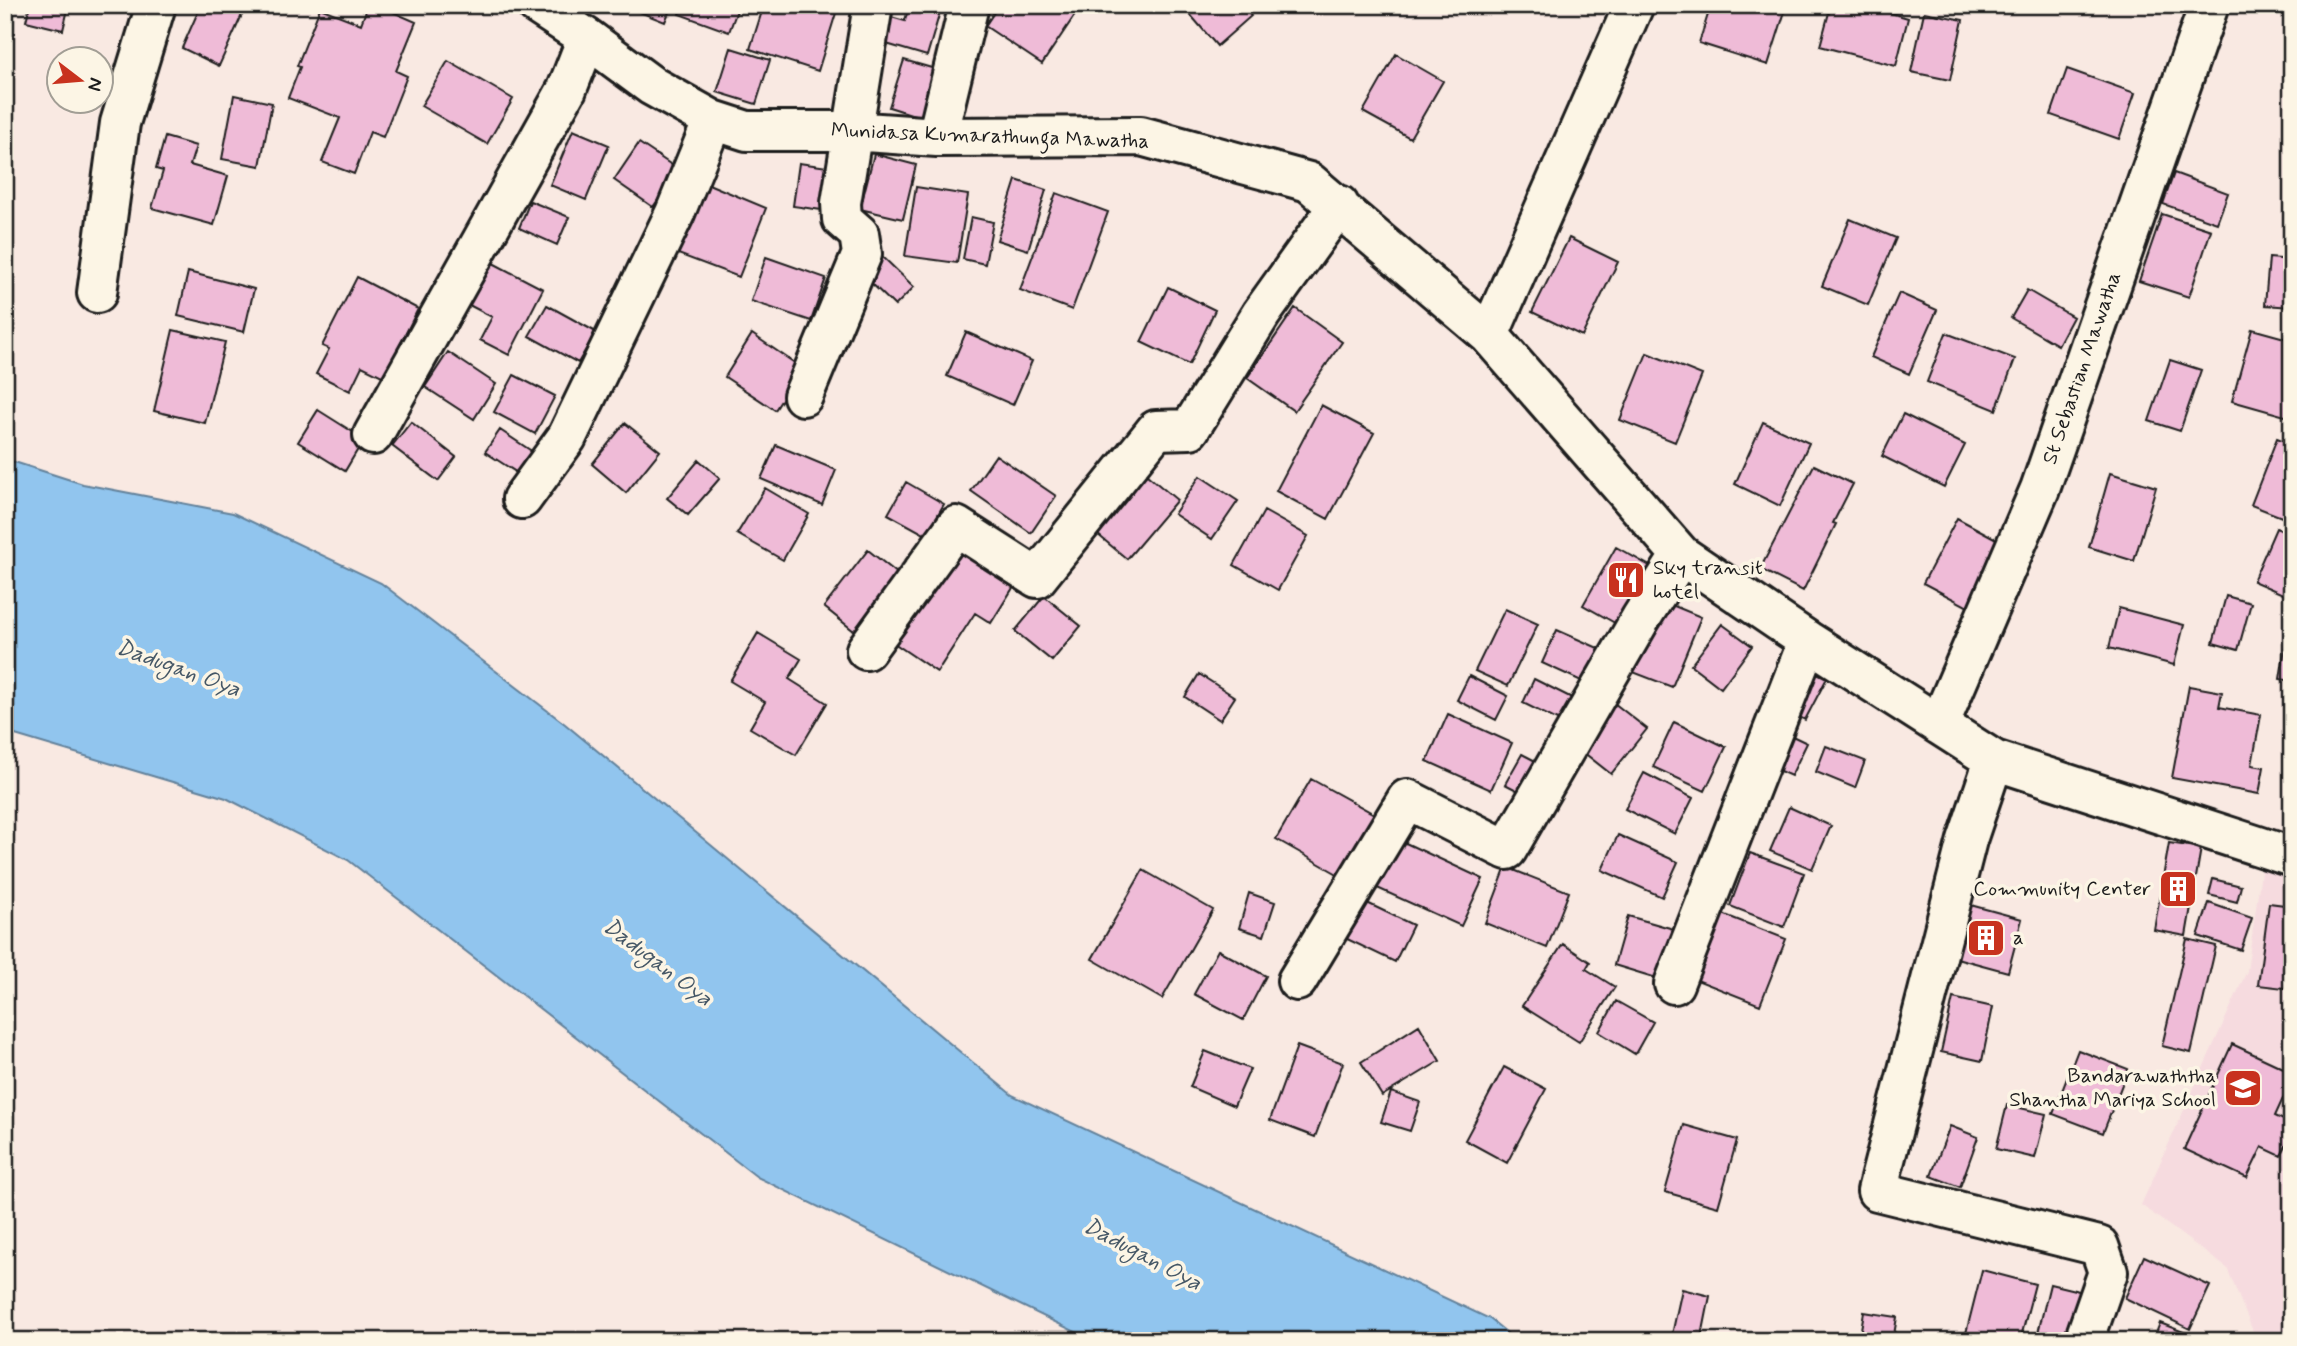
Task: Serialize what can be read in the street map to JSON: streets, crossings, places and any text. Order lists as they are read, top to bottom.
{
  "streets": {
    "street": ["Munidasa Kumarathunga Mawatha", "St Sebastian Mawatha"]
  },
  "crossings": [
    ["Munidasa Kumarathunga Mawatha", "St Sebastian Mawatha"]
  ],
  "water": ["Dadugan Oya"],
  "places": {
    "restaurant": ["Sky transit hotel"],
    "building": ["Community Center", "a"],
    "school or university": ["Bandarawaththa Shantha Mariya School"]
  },
  "north": "right"
}
